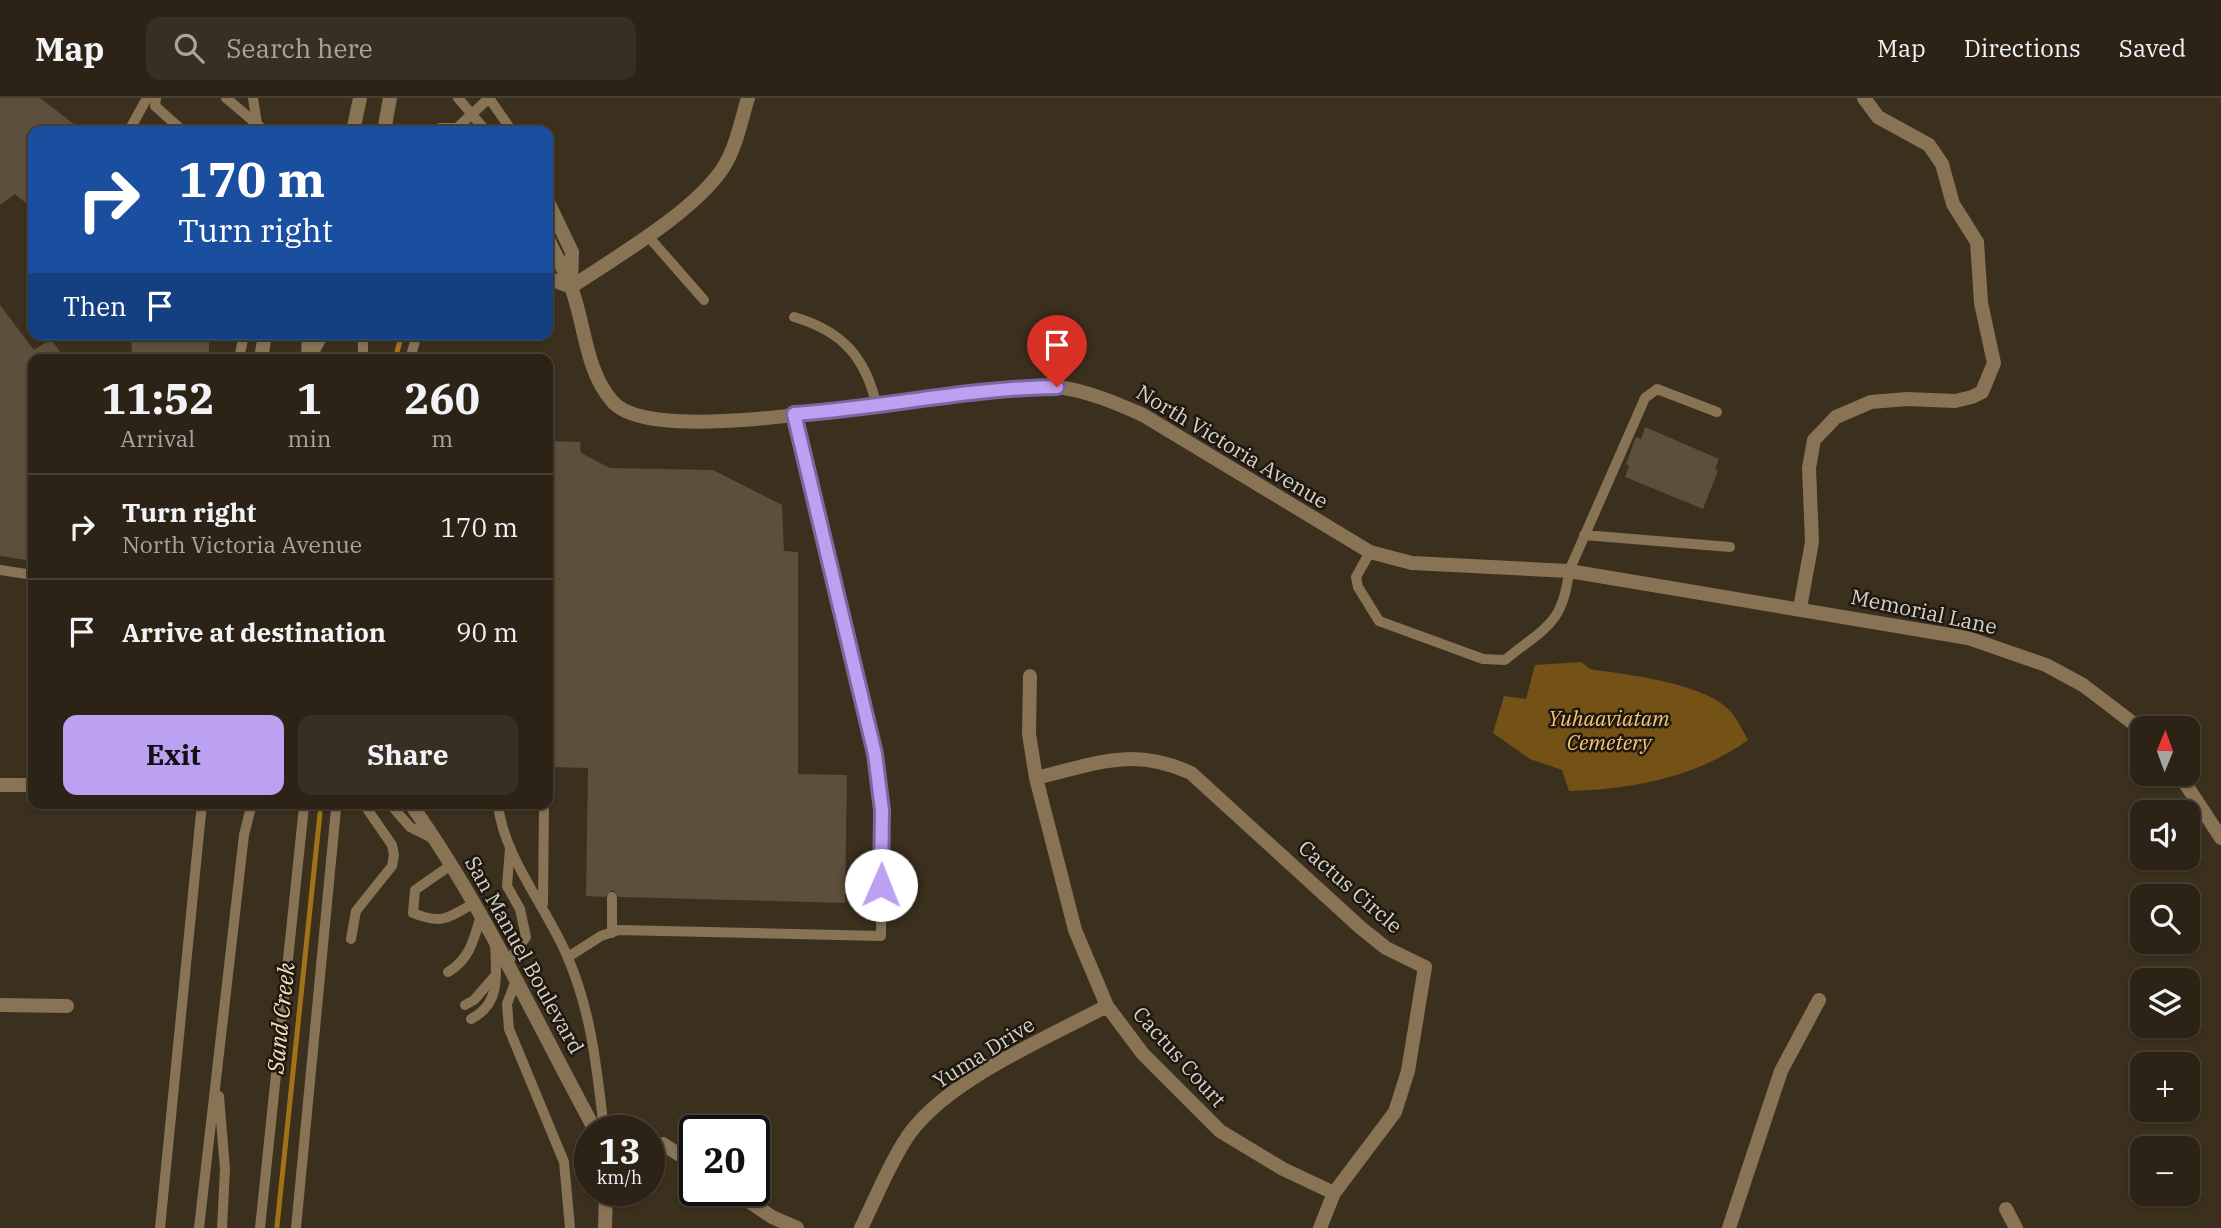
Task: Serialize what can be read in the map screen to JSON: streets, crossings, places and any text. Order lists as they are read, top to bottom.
{
  "streets": {
    "street": [
      "North Victoria Avenue",
      "Memorial Lane",
      "Cactus Circle",
      "San Manuel Boulevard",
      "Yuma Drive",
      "Cactus Court"
    ]
  },
  "crossings": [
    ["North Victoria Avenue", "Memorial Lane"],
    ["Cactus Circle", "Cactus Court"],
    ["Yuma Drive", "Cactus Court"]
  ],
  "water": ["Sand Creek"],
  "parks": ["Yuhaaviatam Cemetery"],
  "north": "top",
  "page": {
    "header": "Map",
    "search": "Search here",
    "nav": ["Map", "Directions", "Saved"],
    "turn": ["170 m", "Turn right"],
    "then": "Then",
    "eta": [
      "11:52",
      "Arrival",
      "1",
      "min",
      "260",
      "m"
    ],
    "list": [
      {
        "name": "Turn right",
        "note": "North Victoria Avenue",
        "value": "170 m"
      },
      {
        "name": "Arrive at destination",
        "value": "90 m"
      }
    ],
    "buttons": ["Exit", "Share"],
    "map_buttons": ["+", "−"],
    "speed": "13 km/h",
    "limit": "20"
  }
}
